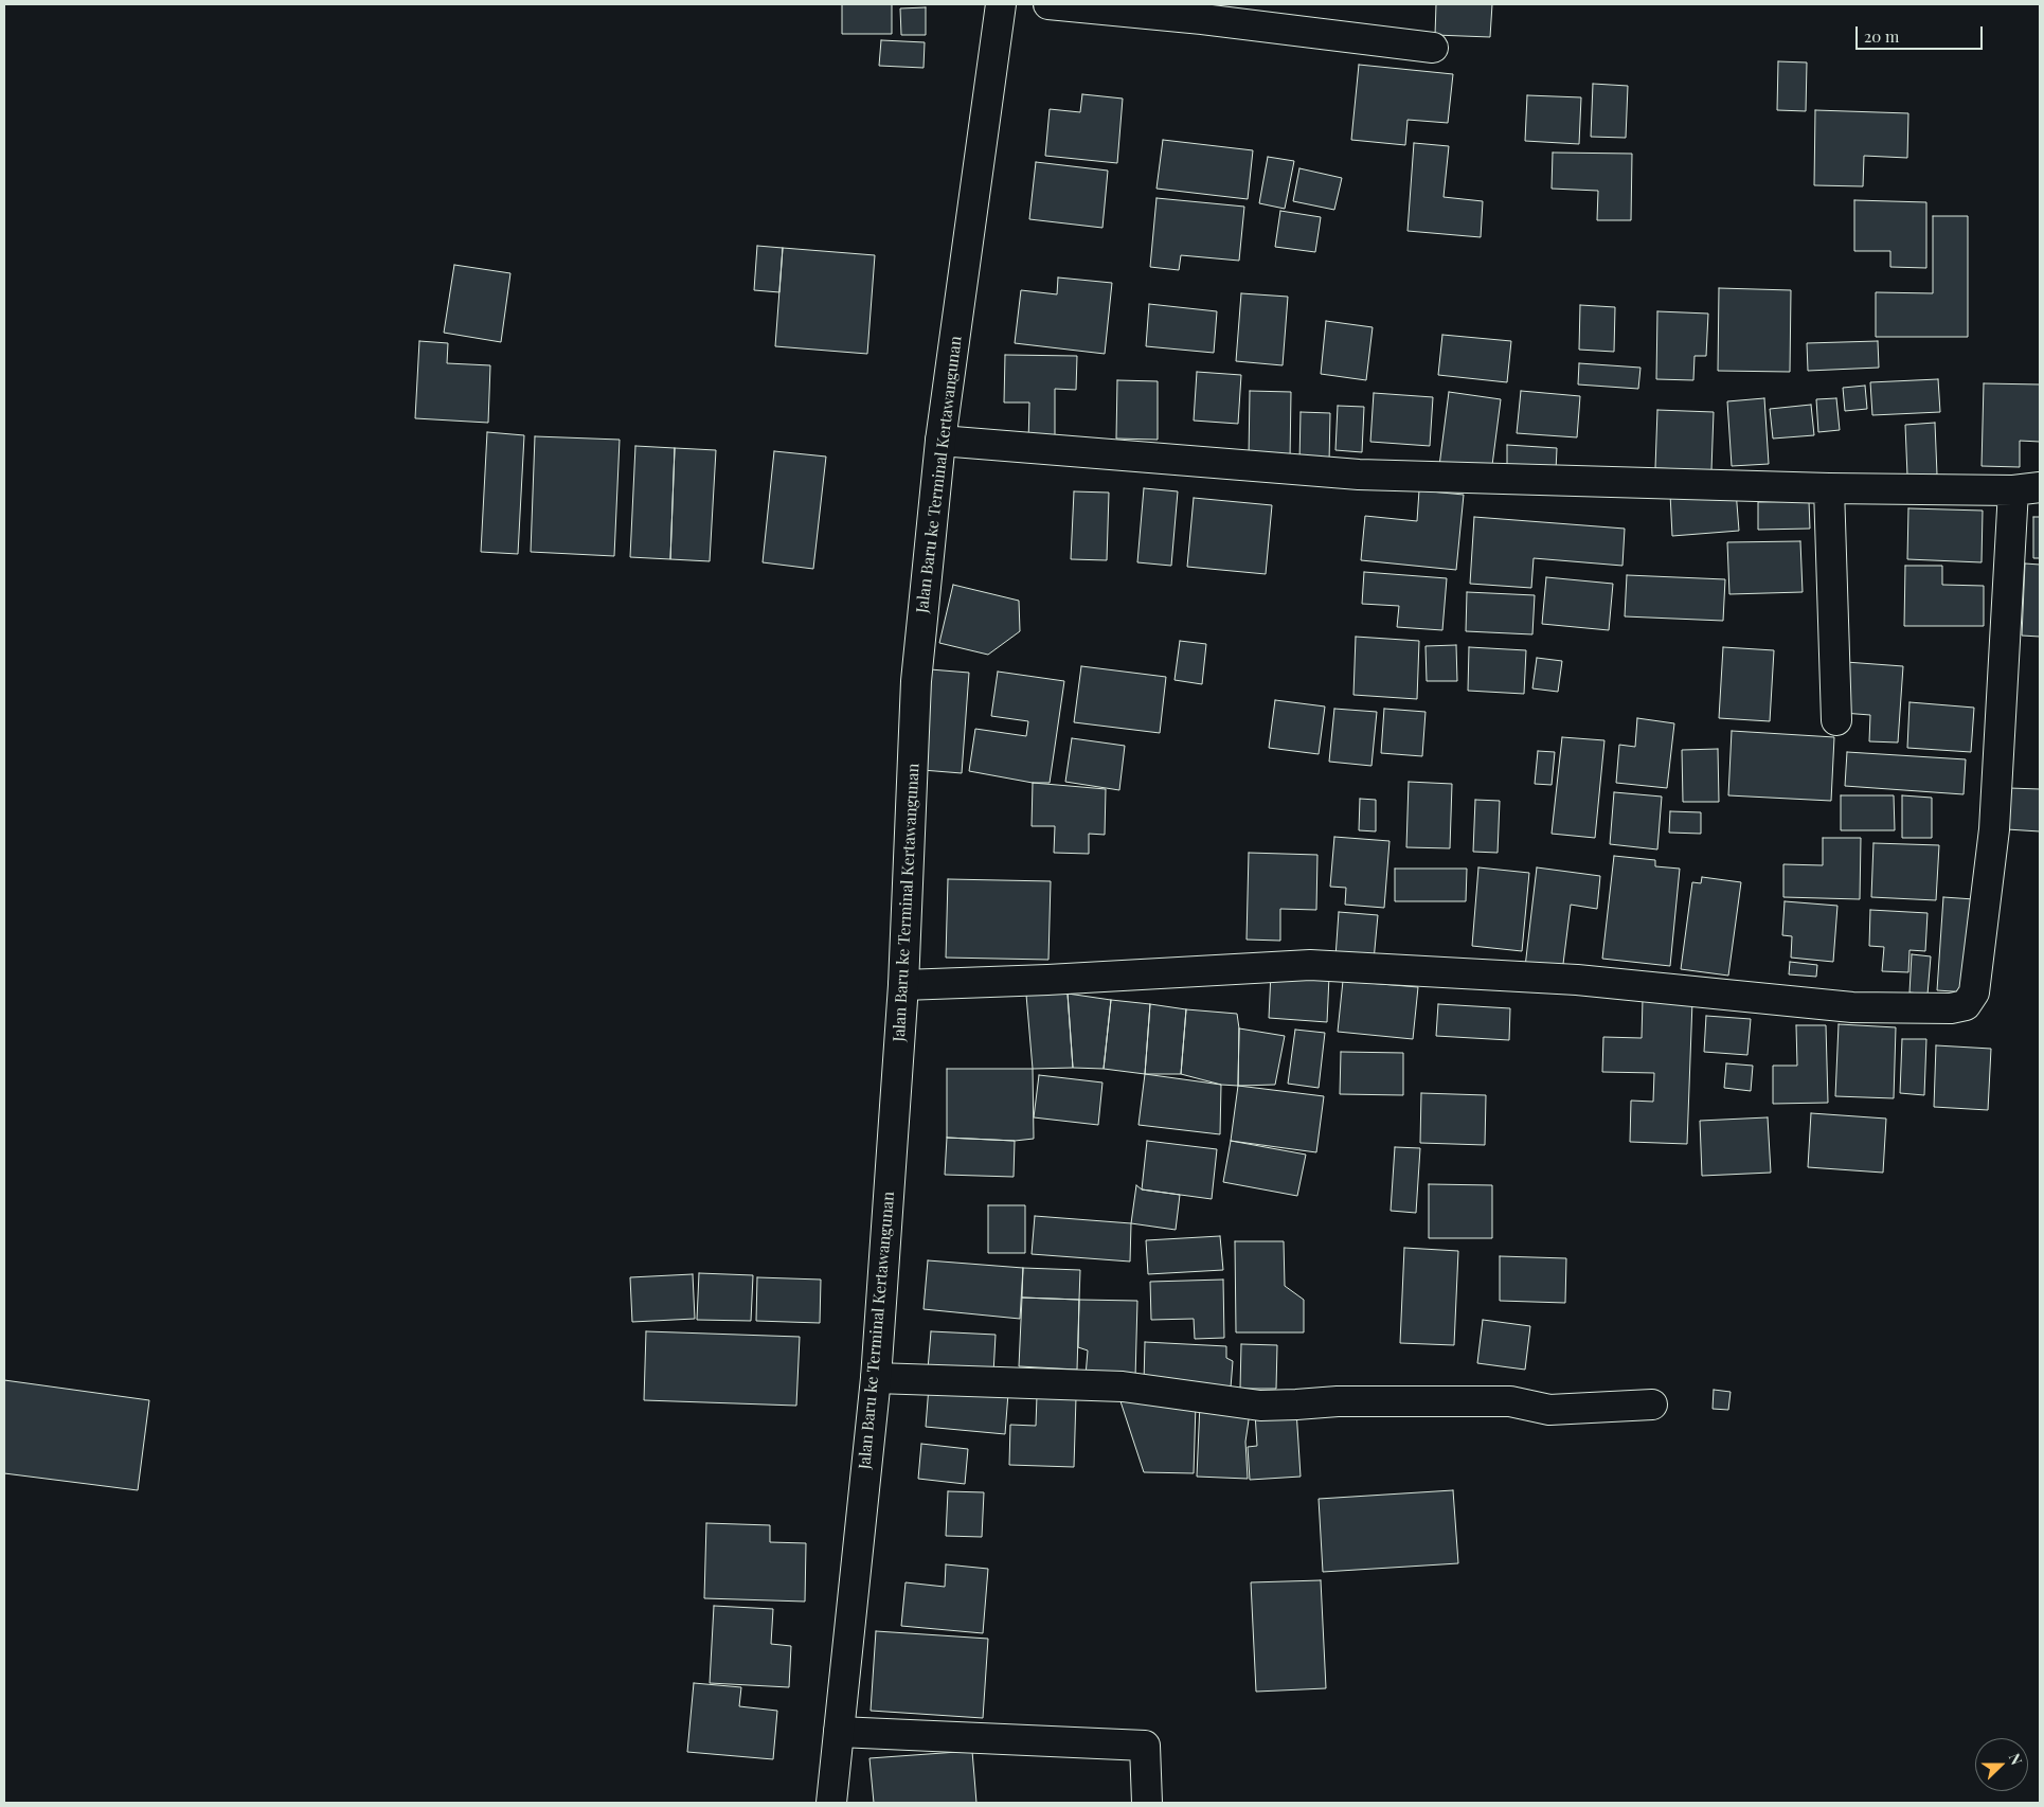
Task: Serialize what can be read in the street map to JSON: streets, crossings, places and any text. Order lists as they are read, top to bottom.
{
  "streets": {
    "street": ["Jalan Baru ke Terminal Kertawangunan"]
  },
  "scale_bar": "20 m",
  "north": "right"
}
